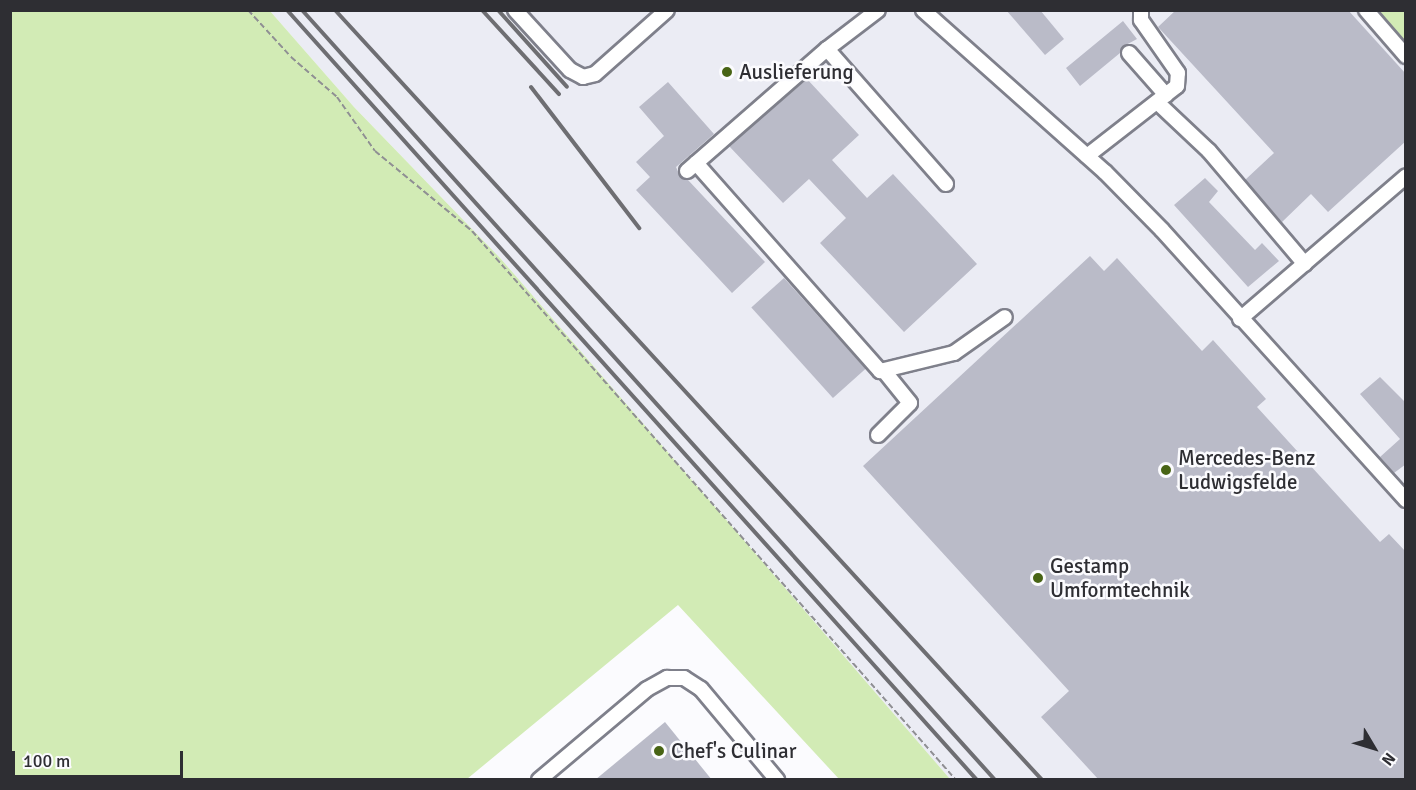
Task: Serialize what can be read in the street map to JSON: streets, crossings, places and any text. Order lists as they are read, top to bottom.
{
  "places": [
    "Auslieferung",
    "Mercedes-Benz Ludwigsfelde",
    "Gestamp Umformtechnik",
    "Chef's Culinar"
  ],
  "scale_bar": "100 m",
  "north": "bottom right"
}
